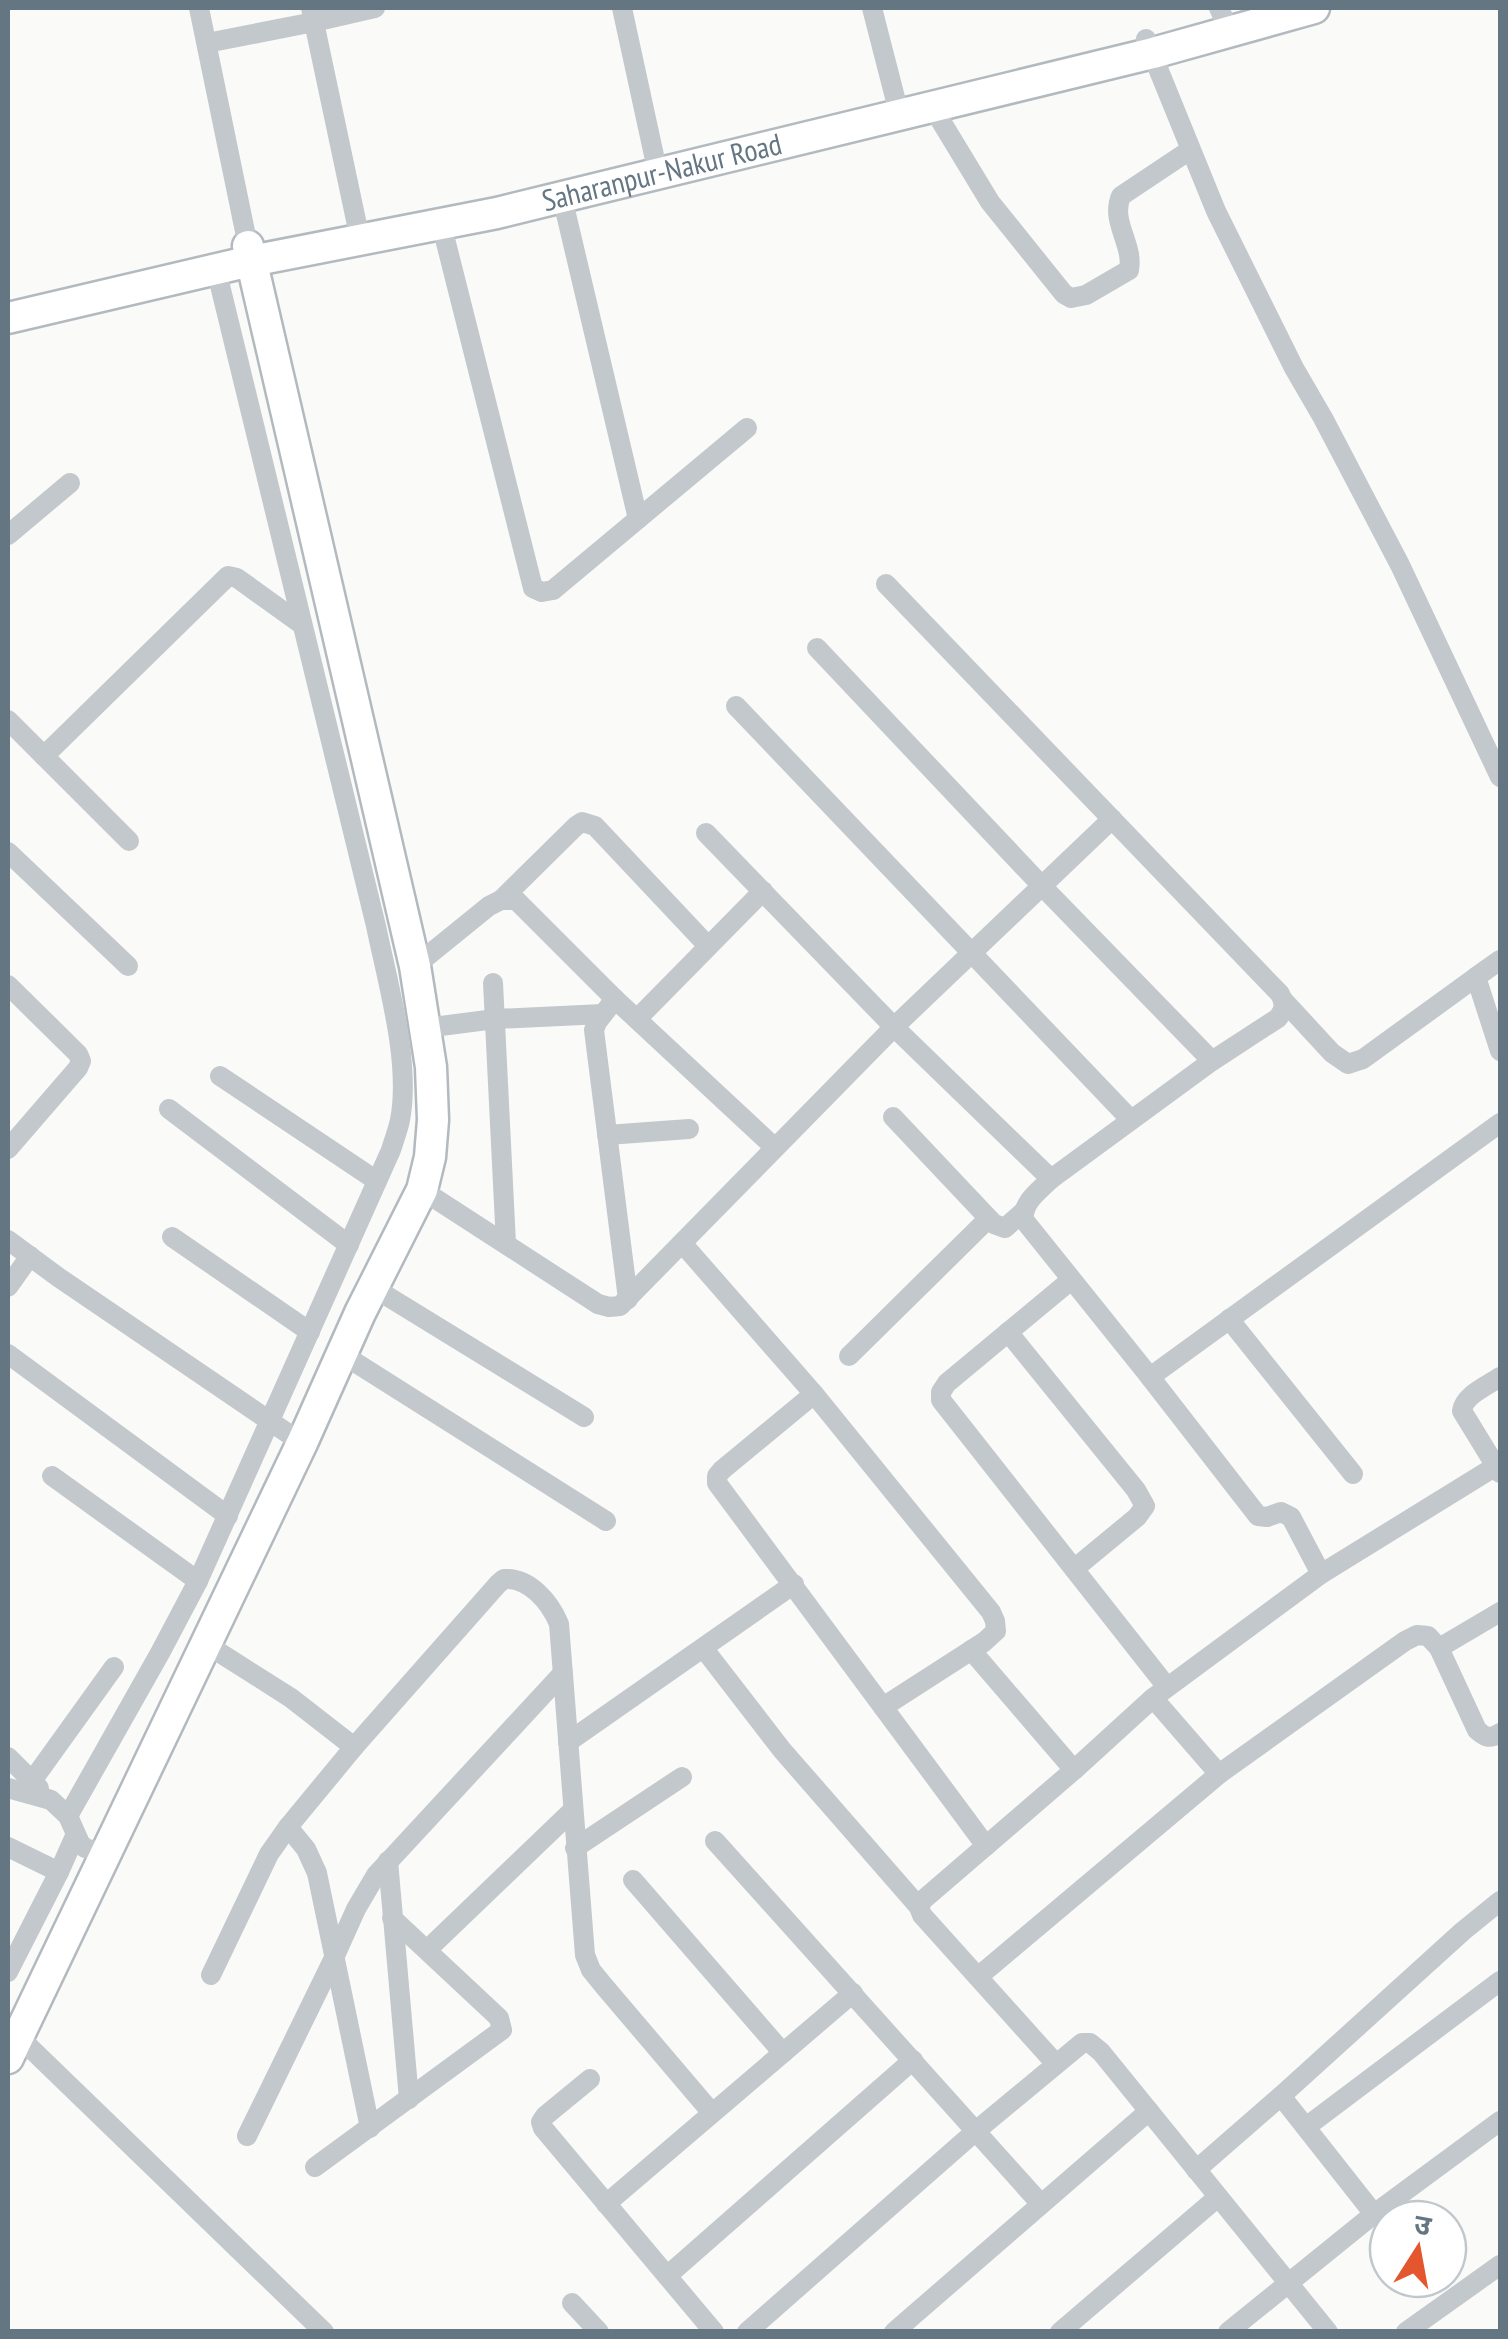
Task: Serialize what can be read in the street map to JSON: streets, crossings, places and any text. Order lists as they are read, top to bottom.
{
  "streets": {
    "main road": ["Saharanpur-Nakur Road"]
  },
  "north": "top"
}
